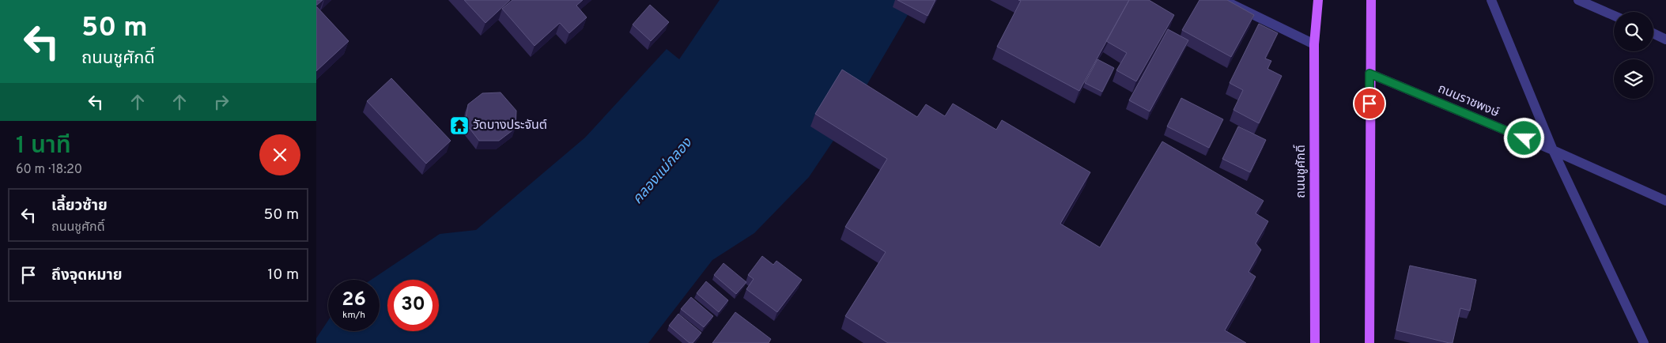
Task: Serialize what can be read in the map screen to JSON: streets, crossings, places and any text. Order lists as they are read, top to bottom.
{
  "streets": {
    "main road": ["ถนนชูศักดิ์"],
    "street": ["ถนนราชพงษ์"]
  },
  "water": ["คลองแม่กลอง"],
  "places": {
    "temple": ["วัดบางประจันต์"]
  },
  "page": {
    "turn": ["50 m", "ถนนชูศักดิ์"],
    "heading": ["1 นาที", "60 m · 18:20"],
    "list": [
      {
        "name": "เลี้ยวซ้าย",
        "note": "ถนนชูศักดิ์",
        "value": "50 m"
      },
      {
        "name": "ถึงจุดหมาย",
        "value": "10 m"
      }
    ],
    "speed": "26 km/h",
    "limit": "30"
  }
}
